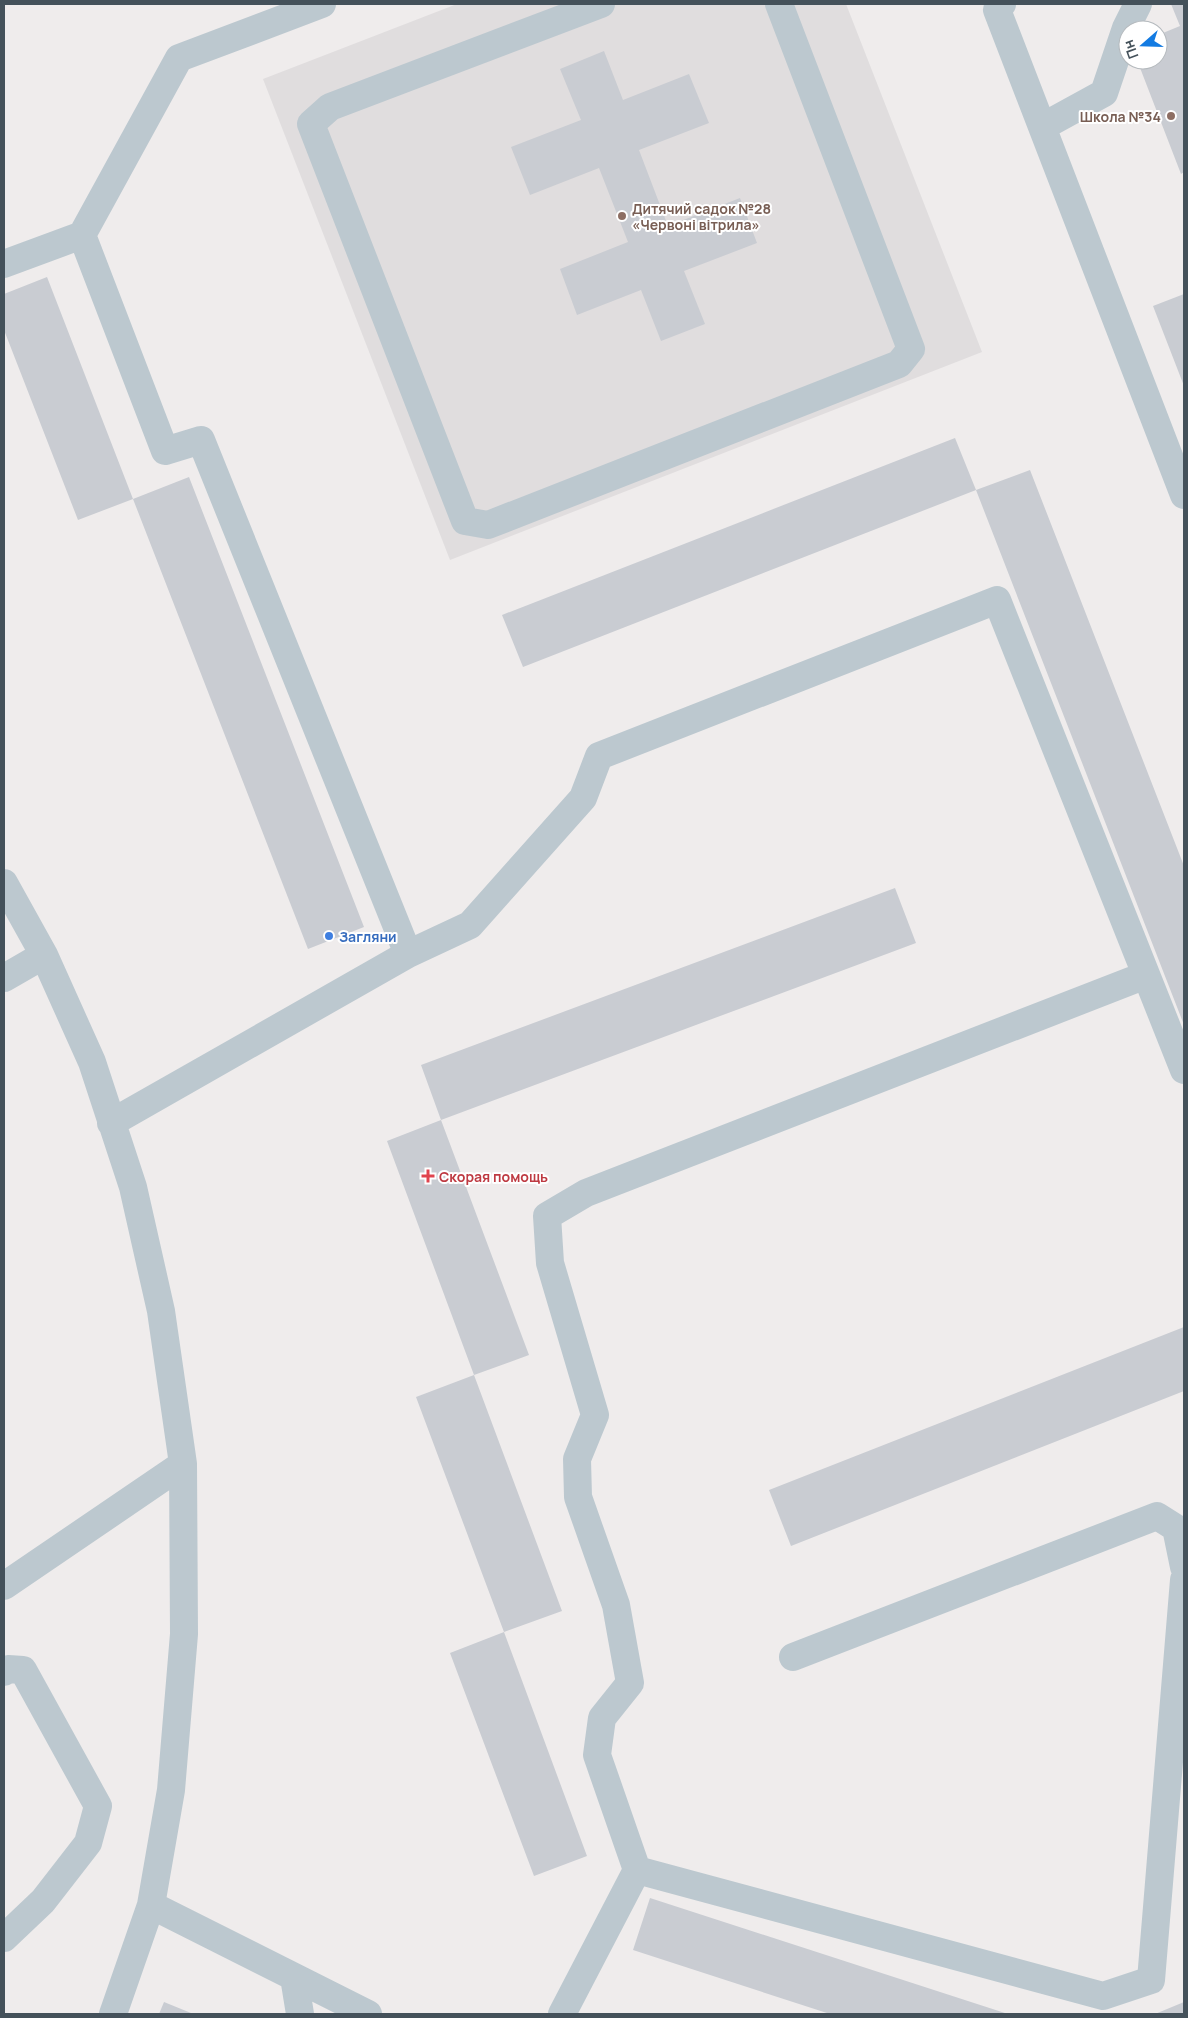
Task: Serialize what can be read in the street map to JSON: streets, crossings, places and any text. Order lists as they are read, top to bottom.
{
  "places": {
    "other": ["Школа №34", "Дитячий садок №28 «Червоні вітрила»", "Загляни"],
    "health": ["Скорая помощь"]
  },
  "north": "left"
}
